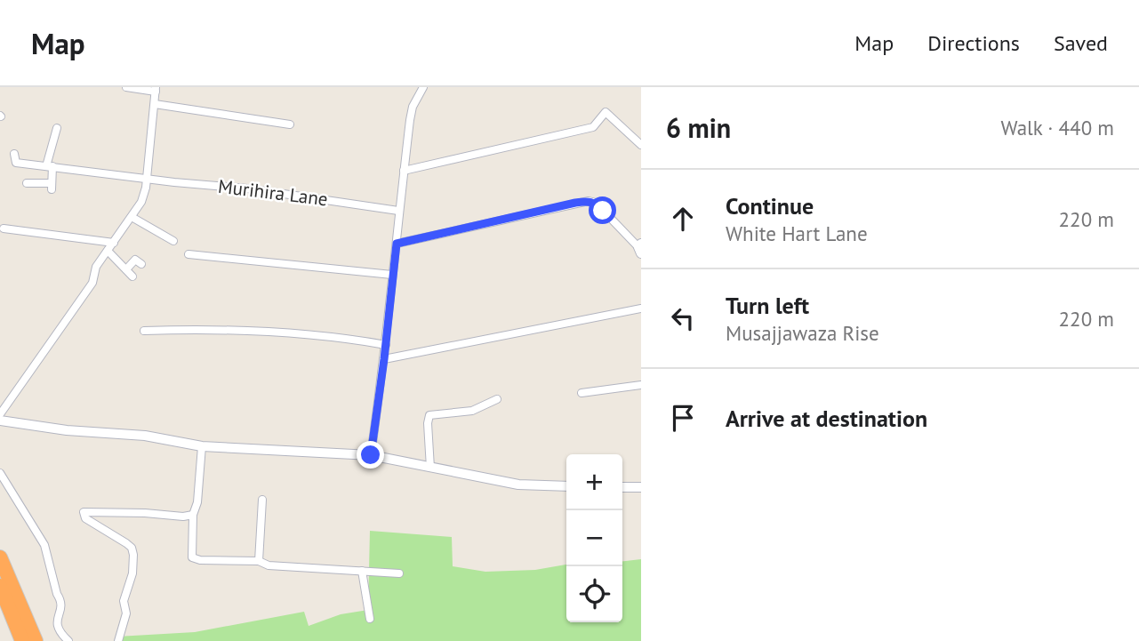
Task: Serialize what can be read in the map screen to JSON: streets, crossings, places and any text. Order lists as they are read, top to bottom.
{
  "streets": {
    "street": ["Murihira Lane"]
  },
  "page": {
    "header": "Map",
    "nav": ["Map", "Directions", "Saved"],
    "heading": ["6 min", "Walk · 440 m"],
    "list": [
      ["Continue", "White Hart Lane", "220 m"],
      ["Turn left", "Musajjawaza Rise", "220 m"],
      "Arrive at destination"
    ],
    "map_buttons": ["+", "−"]
  }
}
